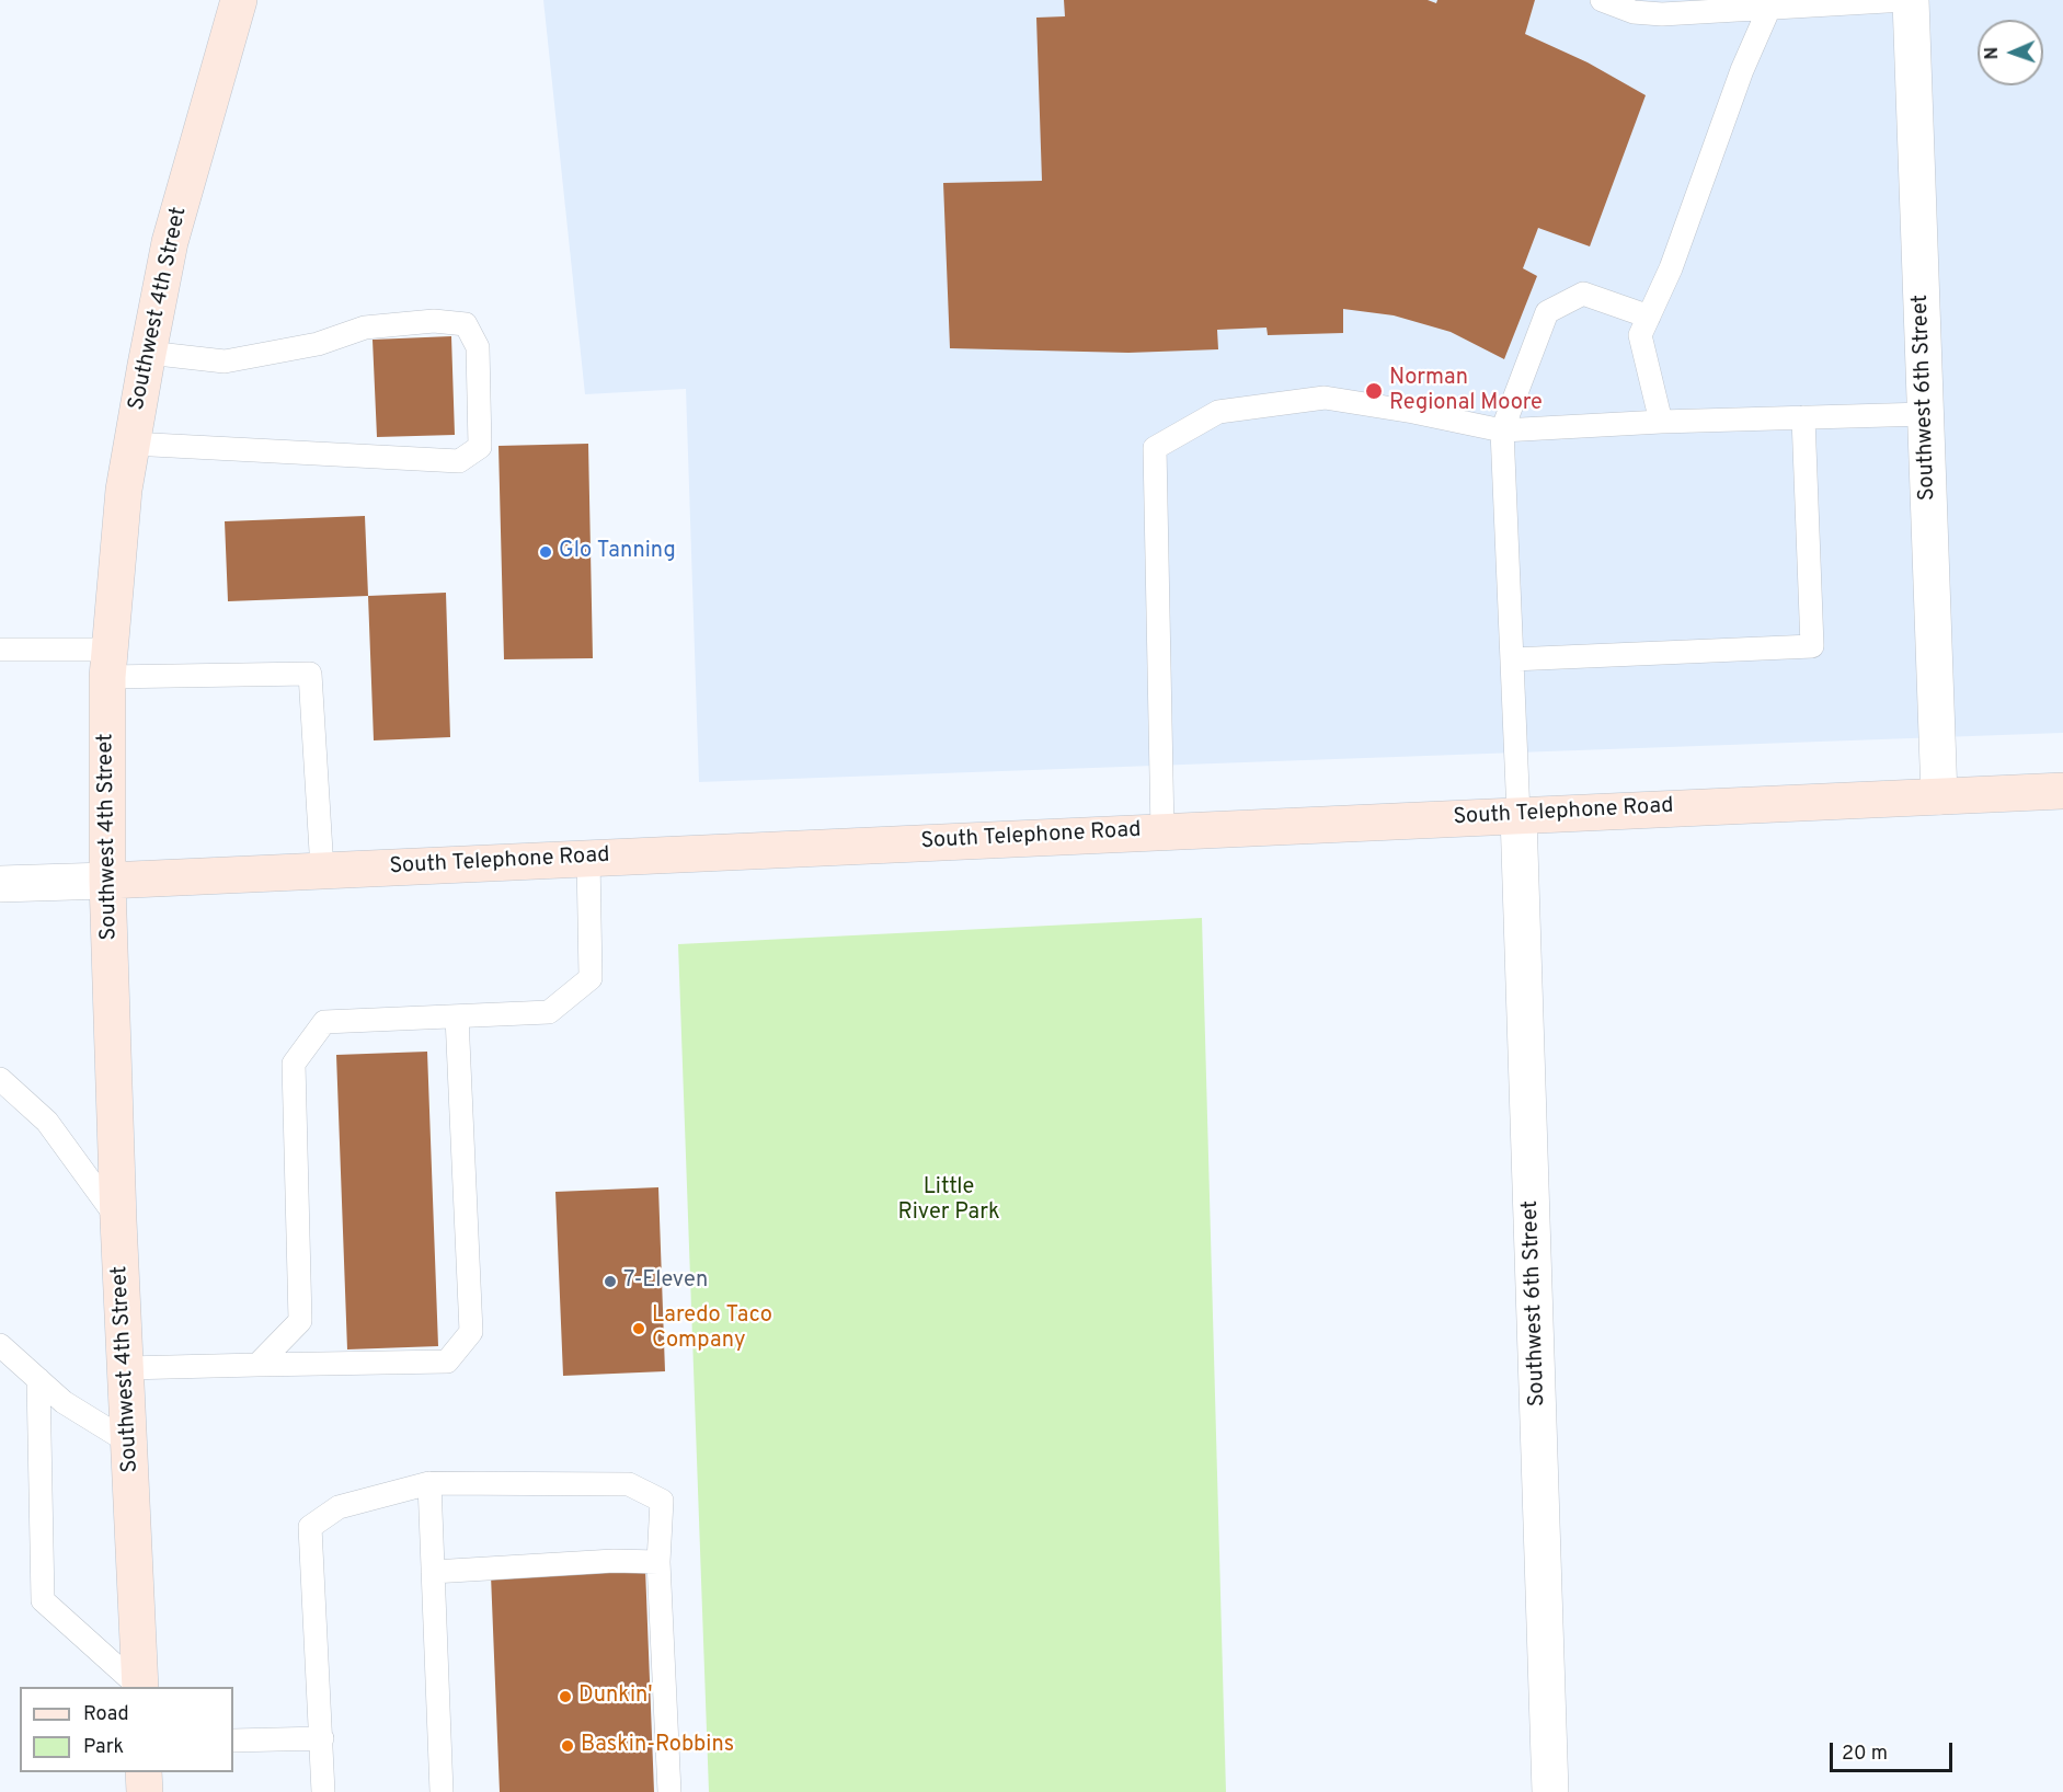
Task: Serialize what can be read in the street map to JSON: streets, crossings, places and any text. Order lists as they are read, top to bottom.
{
  "streets": {
    "main road": ["Southwest 4th Street", "South Telephone Road"],
    "street": ["Southwest 6th Street"]
  },
  "crossings": [
    ["Southwest 4th Street", "South Telephone Road"],
    ["Southwest 6th Street", "South Telephone Road"]
  ],
  "parks": ["Little River Park"],
  "places": [
    "Norman Regional Moore",
    "Glo Tanning",
    "7-Eleven",
    "Laredo Taco Company",
    "Dunkin'",
    "Baskin-Robbins"
  ],
  "legend": ["Road", "Park"],
  "scale_bar": "20 m",
  "north": "left"
}
